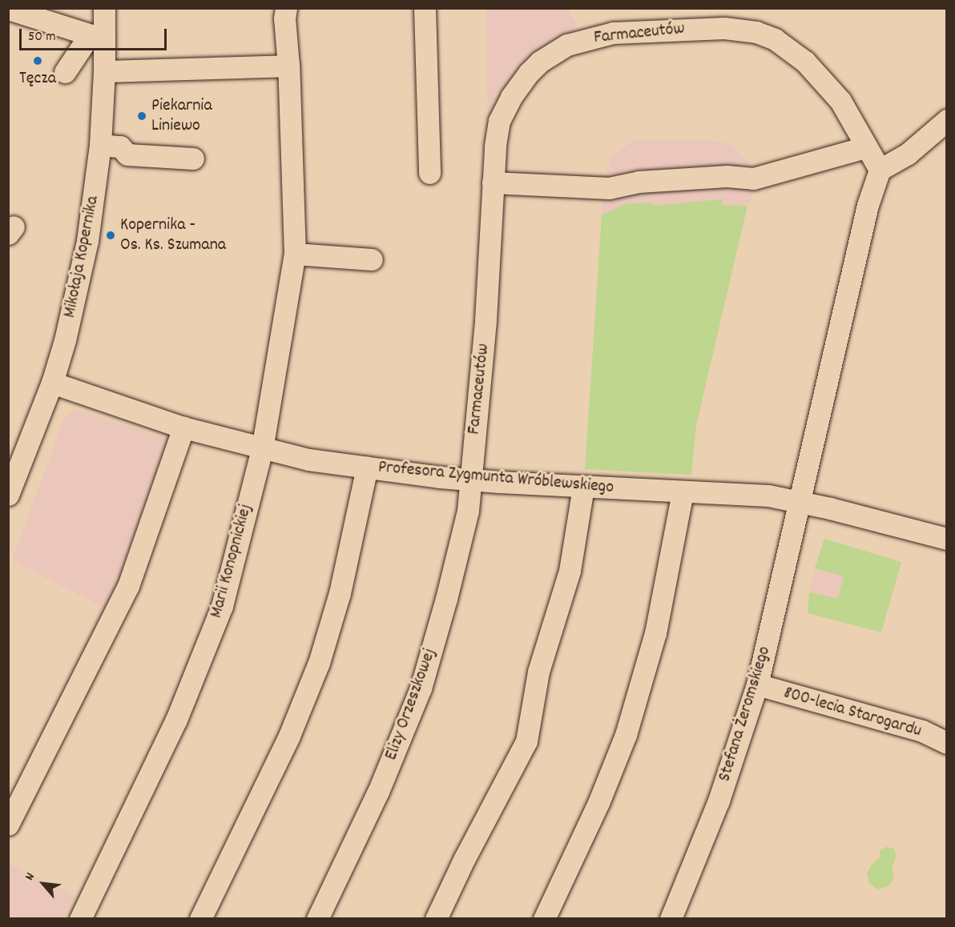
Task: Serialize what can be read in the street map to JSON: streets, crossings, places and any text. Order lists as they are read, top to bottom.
{
  "streets": {
    "street": [
      "Farmaceutów",
      "Mikołaja Kopernika",
      "Profesora Zygmunta Wróblewskiego",
      "Marii Konopnickiej",
      "Elizy Orzeszkowej",
      "800-lecia Starogardu",
      "Stefana Żeromskiego"
    ]
  },
  "crossings": [
    ["Farmaceutów", "Profesora Zygmunta Wróblewskiego"],
    ["Farmaceutów", "Elizy Orzeszkowej"],
    ["Mikołaja Kopernika", "Profesora Zygmunta Wróblewskiego"],
    ["Profesora Zygmunta Wróblewskiego", "Marii Konopnickiej"],
    ["Profesora Zygmunta Wróblewskiego", "Elizy Orzeszkowej"],
    ["Profesora Zygmunta Wróblewskiego", "Stefana Żeromskiego"],
    ["800-lecia Starogardu", "Stefana Żeromskiego"]
  ],
  "places": ["Tęcza", "Piekarnia Liniewo", "Kopernika - Os. Ks. Szumana"],
  "scale_bar": "50 m",
  "north": "top left"
}
